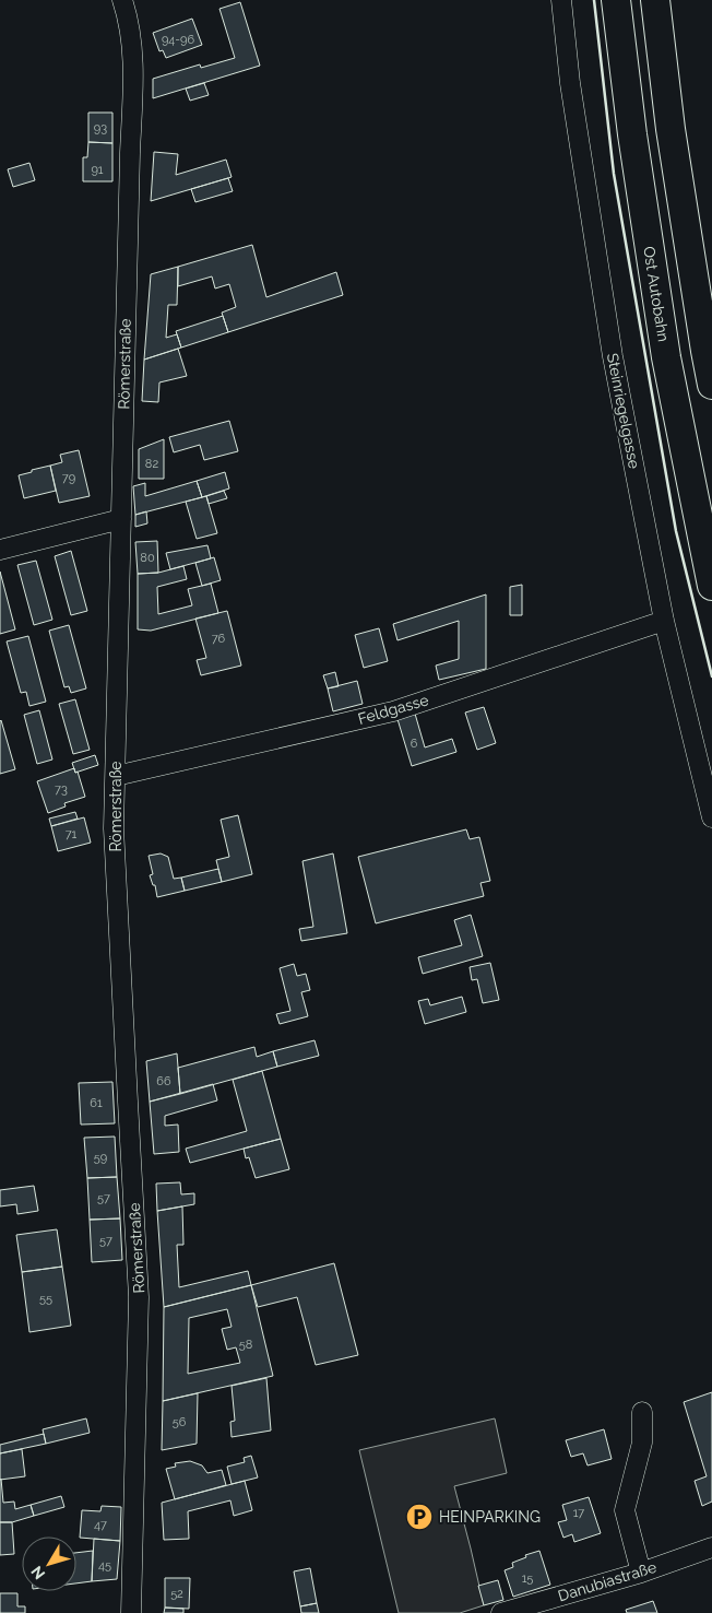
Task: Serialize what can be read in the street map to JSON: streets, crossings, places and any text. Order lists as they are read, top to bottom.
{
  "streets": {
    "highway": ["Ost Autobahn"],
    "street": [
      "Römerstraße",
      "Steinriegelgasse",
      "Feldgasse",
      "Danubiastraße"
    ]
  },
  "crossings": [
    ["Römerstraße", "Feldgasse"],
    ["Steinriegelgasse", "Feldgasse"]
  ],
  "places": {
    "parking": ["HEINPARKING"]
  },
  "house_numbers": [
    "94-96",
    "93",
    "91",
    "82",
    "79",
    "80",
    "76",
    "6",
    "73",
    "71",
    "66",
    "61",
    "59",
    "57",
    "57",
    "55",
    "58",
    "56",
    "17",
    "47",
    "45",
    "15",
    "52"
  ],
  "north": "bottom left"
}
